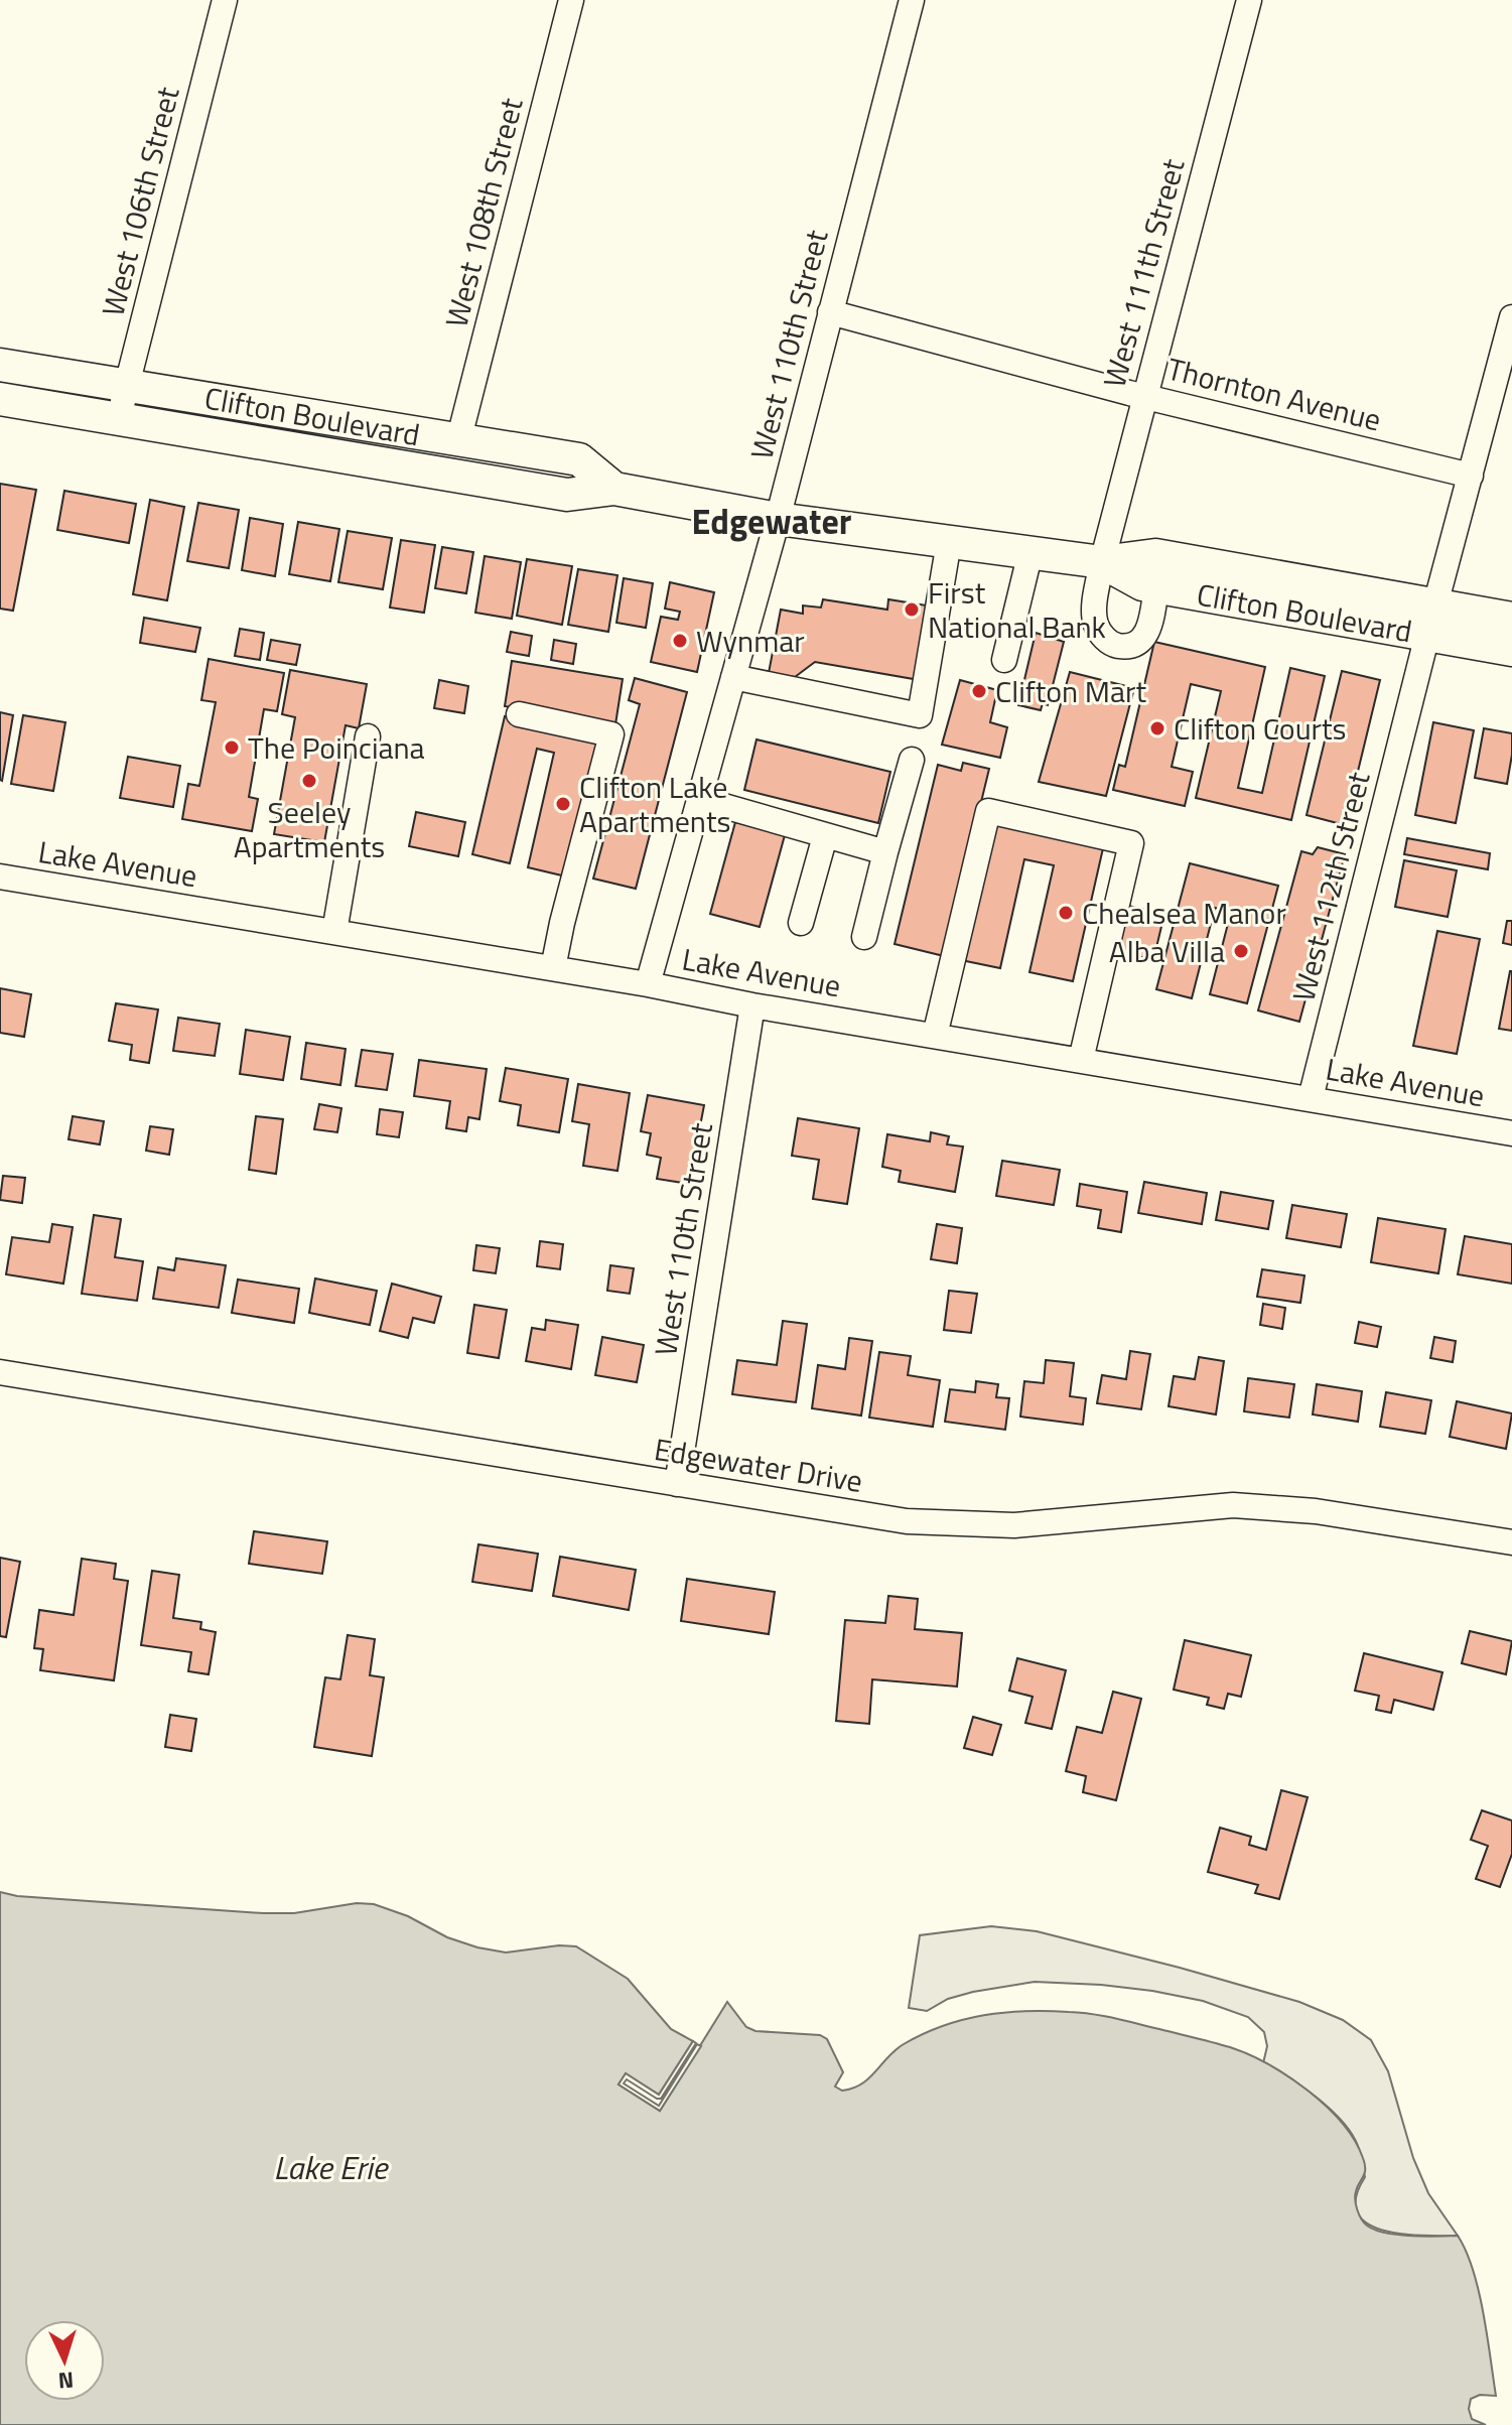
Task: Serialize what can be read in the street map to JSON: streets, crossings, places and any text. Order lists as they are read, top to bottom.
{
  "streets": {
    "main road": ["Clifton Boulevard"],
    "street": [
      "West 106th Street",
      "West 108th Street",
      "West 111th Street",
      "West 110th Street",
      "Thornton Avenue",
      "Lake Avenue",
      "West 112th Street",
      "Edgewater Drive"
    ]
  },
  "crossings": [
    ["West 106th Street", "Clifton Boulevard"],
    ["West 108th Street", "Clifton Boulevard"],
    ["West 111th Street", "Thornton Avenue"],
    ["West 111th Street", "Clifton Boulevard"],
    ["West 110th Street", "Thornton Avenue"],
    ["West 110th Street", "Clifton Boulevard"],
    ["West 110th Street", "Lake Avenue"],
    ["West 110th Street", "Edgewater Drive"],
    ["Thornton Avenue", "West 112th Street"],
    ["Clifton Boulevard", "West 112th Street"],
    ["Lake Avenue", "West 112th Street"]
  ],
  "districts": ["Edgewater"],
  "water": ["Lake Erie"],
  "places": [
    "First National Bank",
    "Wynmar",
    "Clifton Mart",
    "Clifton Courts",
    "The Poinciana",
    "Seeley Apartments",
    "Clifton Lake Apartments",
    "Chealsea Manor",
    "Alba Villa"
  ],
  "north": "bottom"
}
